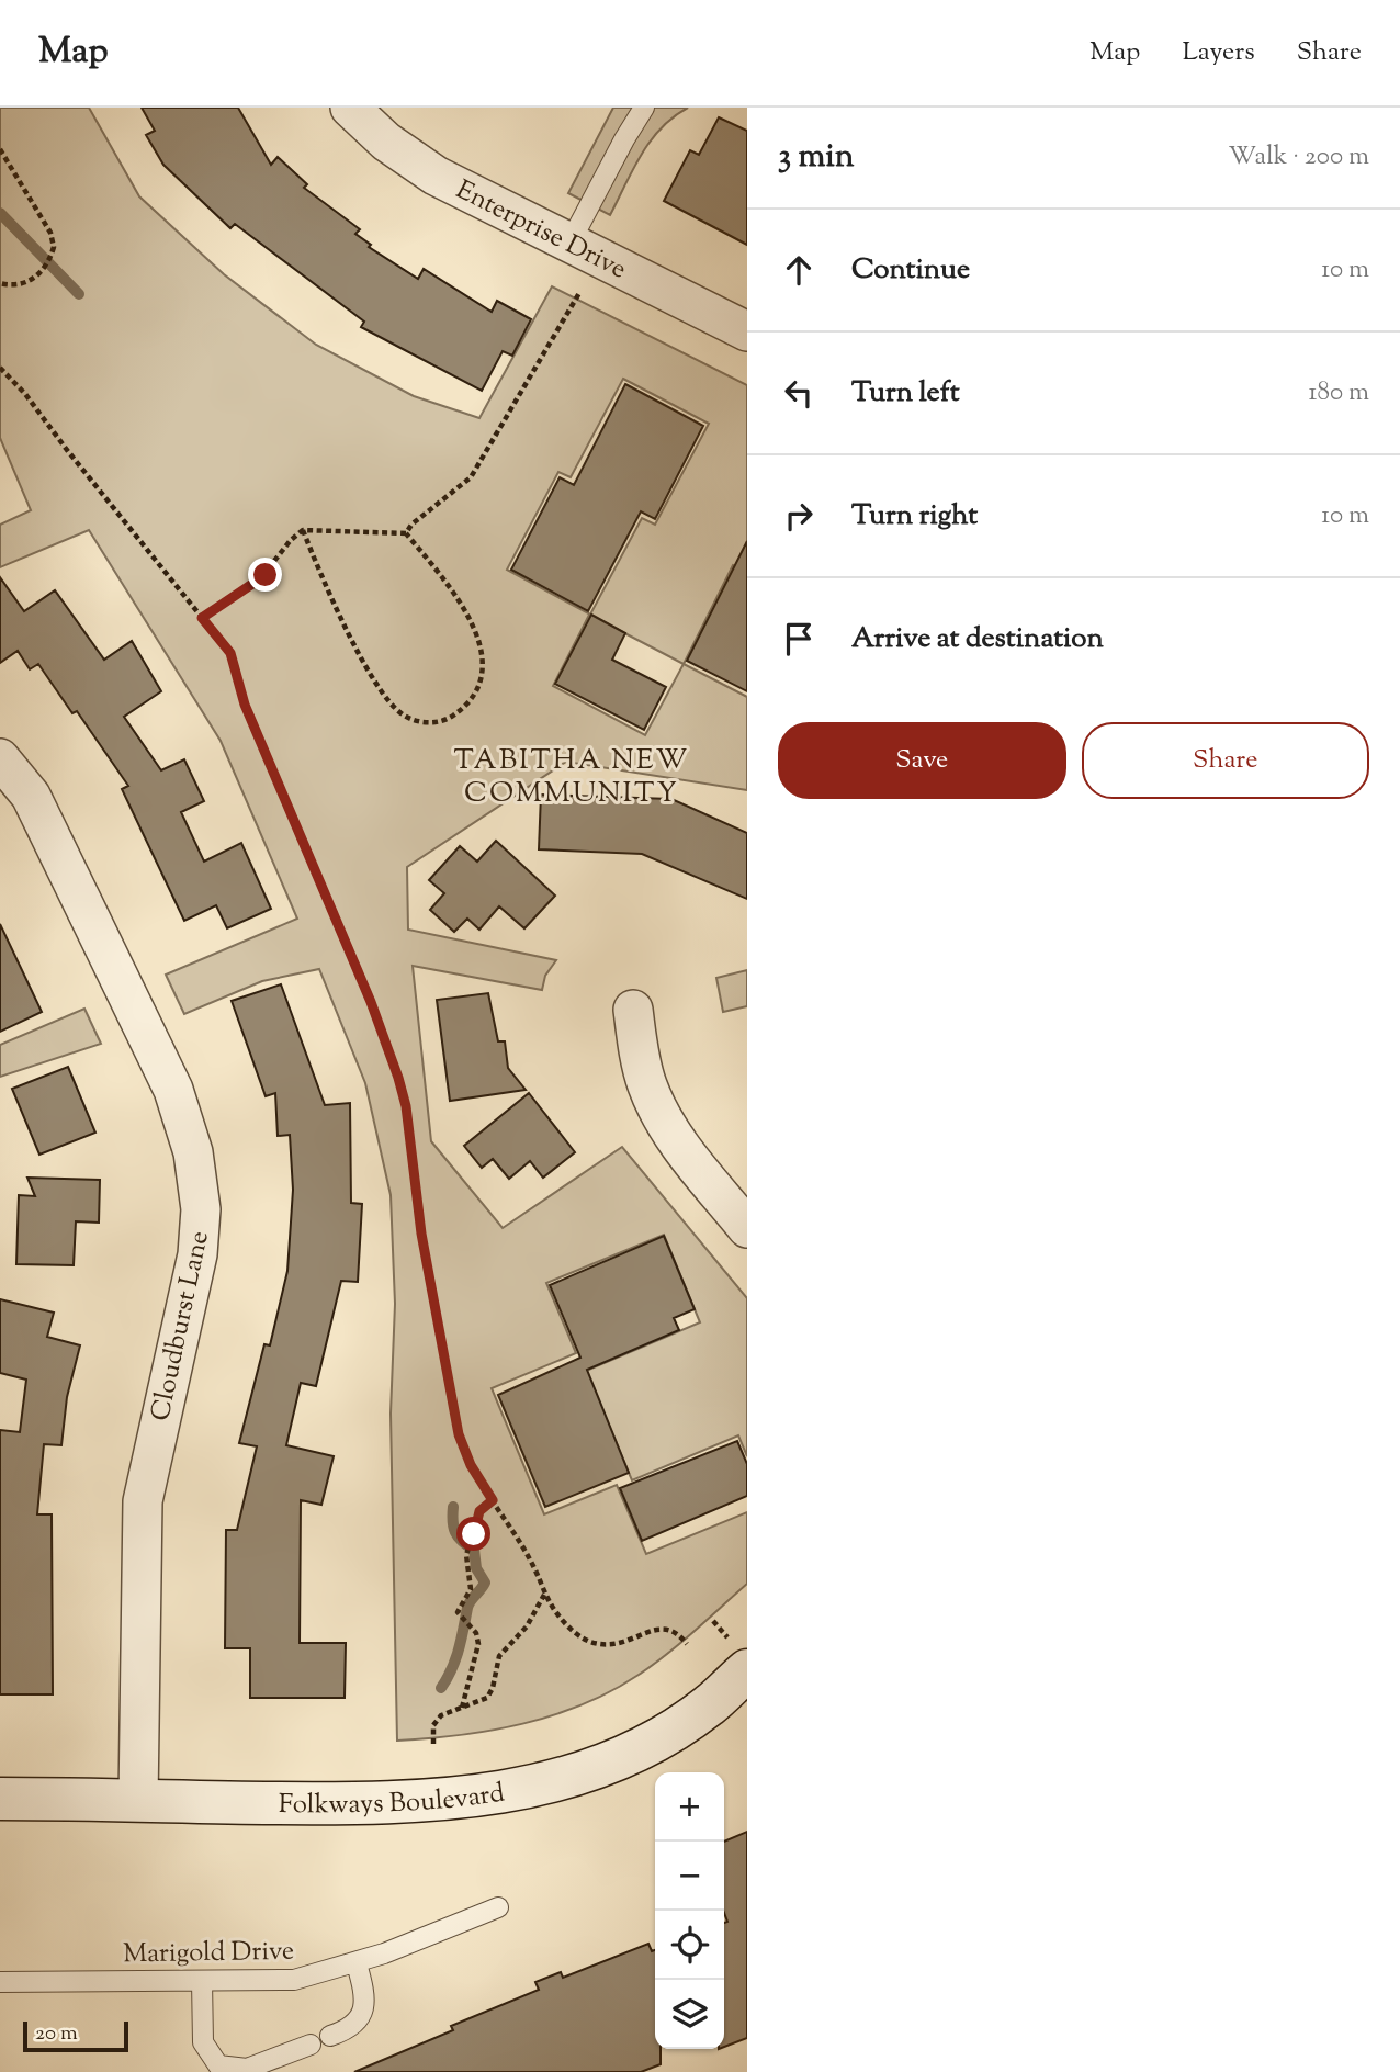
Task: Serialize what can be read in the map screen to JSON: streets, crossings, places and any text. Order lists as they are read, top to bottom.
{
  "streets": {
    "street": ["Enterprise Drive", "Cloudburst Lane", "Folkways Boulevard"],
    "lane": ["Marigold Drive"]
  },
  "crossings": [
    ["Cloudburst Lane", "Folkways Boulevard"]
  ],
  "districts": ["TABITHA NEW COMMUNITY"],
  "scale_bar": "20 m",
  "page": {
    "header": "Map",
    "nav": ["Map", "Layers", "Share"],
    "heading": ["3 min", "Walk · 200 m"],
    "list": [
      ["Continue", "10 m"],
      ["Turn left", "180 m"],
      ["Turn right", "10 m"],
      "Arrive at destination"
    ],
    "buttons": ["Save", "Share"],
    "map_buttons": ["+", "−"],
    "scale": "20 m"
  }
}
